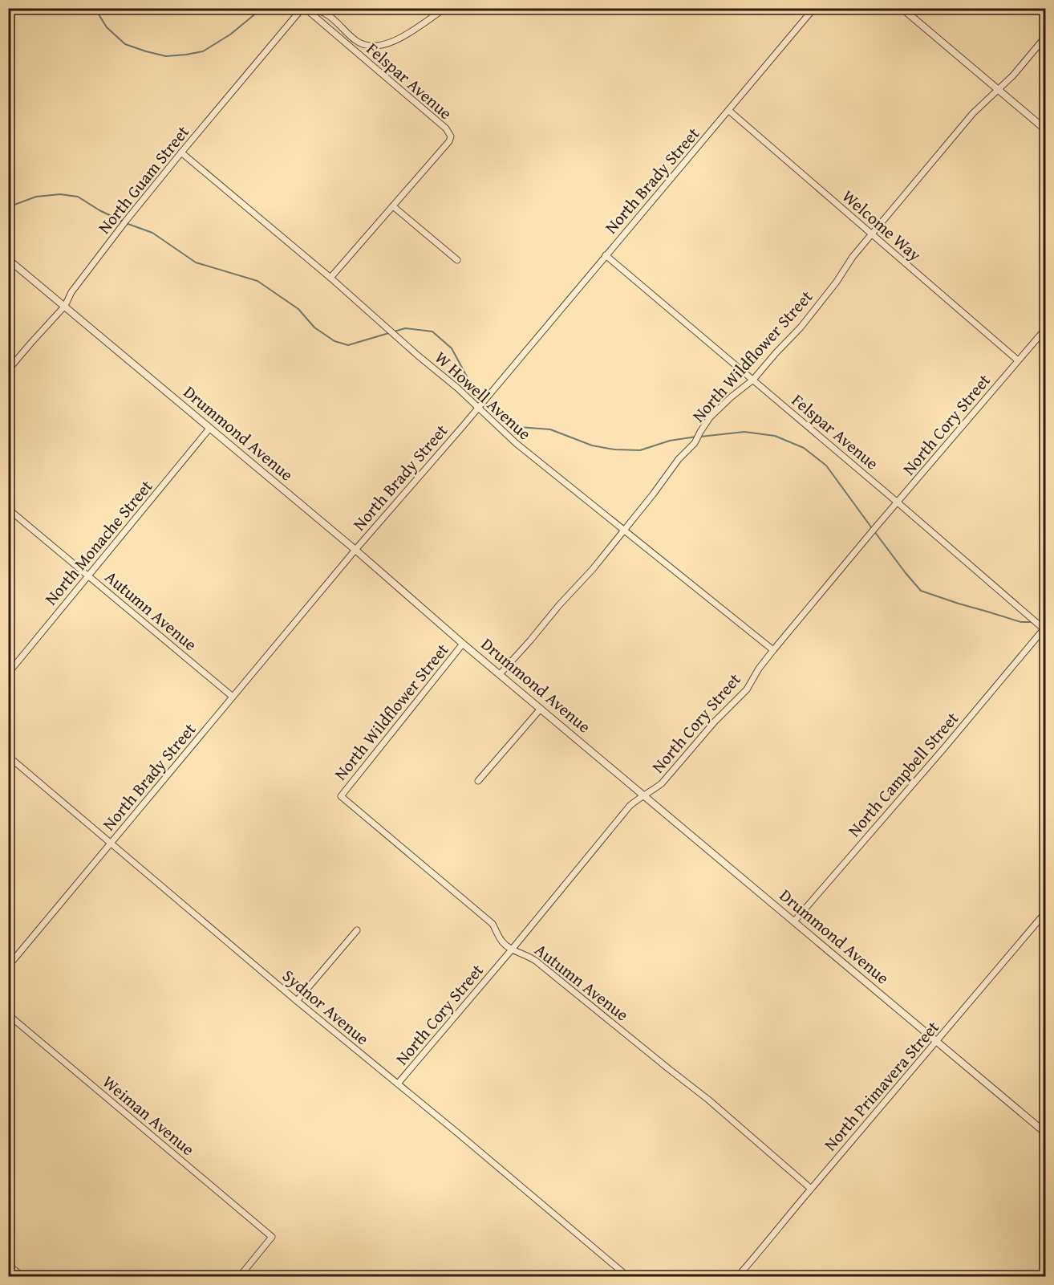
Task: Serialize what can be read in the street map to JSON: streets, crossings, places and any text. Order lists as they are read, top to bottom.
{
  "streets": {
    "street": [
      "Felspar Avenue",
      "North Guam Street",
      "North Brady Street",
      "Welcome Way",
      "North Wildflower Street",
      "W Howell Avenue",
      "North Cory Street",
      "Drummond Avenue",
      "North Monache Street",
      "Autumn Avenue",
      "North Campbell Street",
      "Sydnor Avenue",
      "North Primavera Street",
      "Weiman Avenue"
    ]
  },
  "crossings": [
    ["Felspar Avenue", "North Guam Street"],
    ["Felspar Avenue", "North Brady Street"],
    ["Felspar Avenue", "North Wildflower Street"],
    ["Felspar Avenue", "North Cory Street"],
    ["Felspar Avenue", "North Campbell Street"],
    ["North Guam Street", "W Howell Avenue"],
    ["North Guam Street", "Drummond Avenue"],
    ["North Brady Street", "Welcome Way"],
    ["North Brady Street", "W Howell Avenue"],
    ["North Brady Street", "Drummond Avenue"],
    ["North Brady Street", "Autumn Avenue"],
    ["North Brady Street", "Sydnor Avenue"],
    ["Welcome Way", "North Wildflower Street"],
    ["Welcome Way", "North Cory Street"],
    ["North Wildflower Street", "W Howell Avenue"],
    ["North Wildflower Street", "Drummond Avenue"],
    ["North Wildflower Street", "Autumn Avenue"],
    ["W Howell Avenue", "North Cory Street"],
    ["North Cory Street", "Drummond Avenue"],
    ["North Cory Street", "Autumn Avenue"],
    ["North Cory Street", "Sydnor Avenue"],
    ["Drummond Avenue", "North Monache Street"],
    ["Drummond Avenue", "North Campbell Street"],
    ["Drummond Avenue", "North Primavera Street"],
    ["North Monache Street", "Autumn Avenue"],
    ["Autumn Avenue", "North Primavera Street"]
  ]
}
